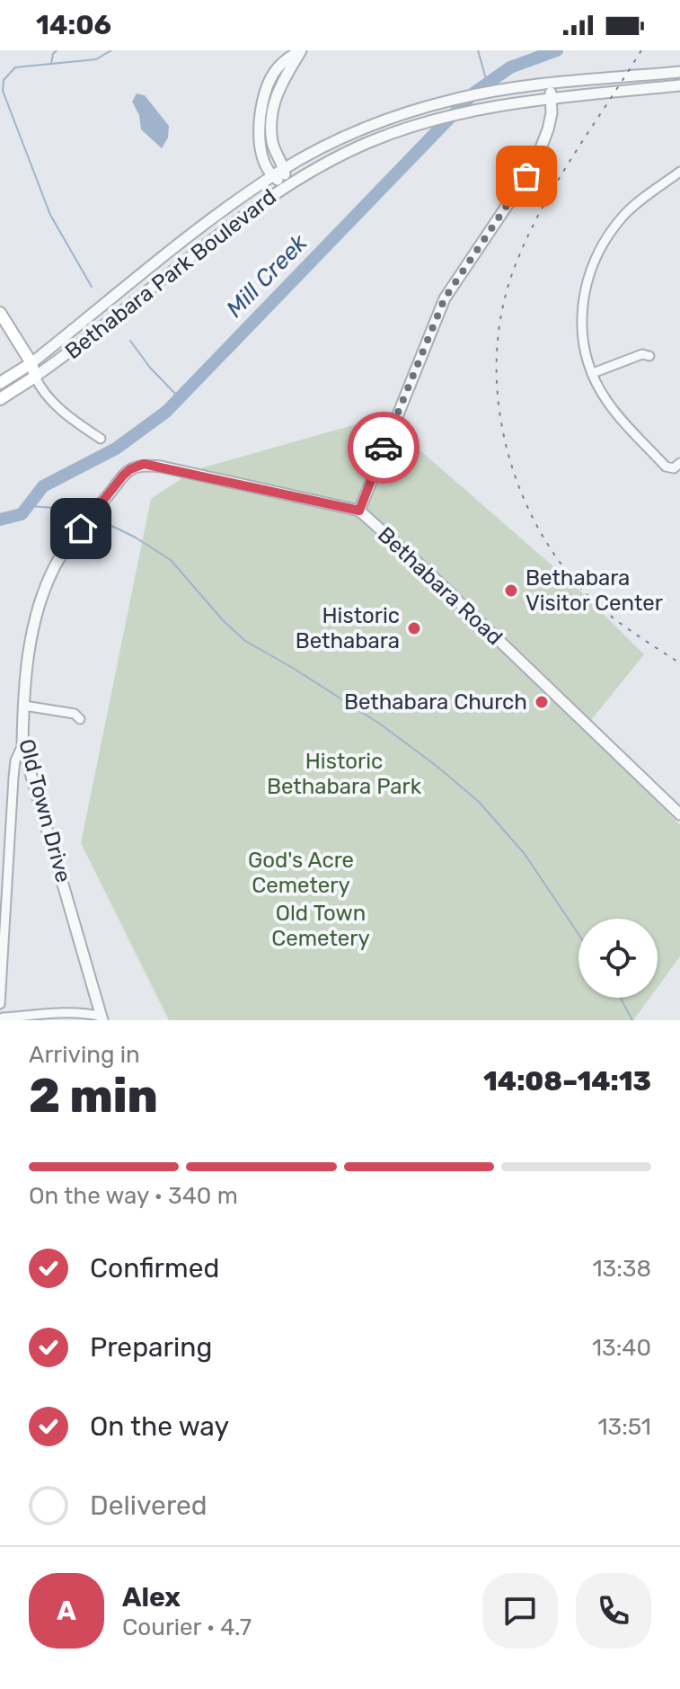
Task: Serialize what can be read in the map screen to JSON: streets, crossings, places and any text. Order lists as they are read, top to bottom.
{
  "streets": {
    "main road": ["Bethabara Park Boulevard"],
    "street": ["Bethabara Road", "Old Town Drive"]
  },
  "crossings": [
    ["Bethabara Road", "Old Town Drive"]
  ],
  "water": ["Mill Creek"],
  "parks": ["Historic Bethabara Park", "God's Acre Cemetery", "Old Town Cemetery"],
  "places": ["Bethabara Visitor Center", "Historic Bethabara", "Bethabara Church"],
  "page": {
    "status": "14:06",
    "heading": ["2 min", "Arriving in", "14:08–14:13"],
    "panel": ["Alex", "Courier · 4.7"],
    "bar": "On the way · 340 m",
    "list": [
      ["Confirmed", "13:38"],
      ["Preparing", "13:40"],
      ["On the way", "13:51"],
      "Delivered"
    ],
    "round": "A"
  }
}
